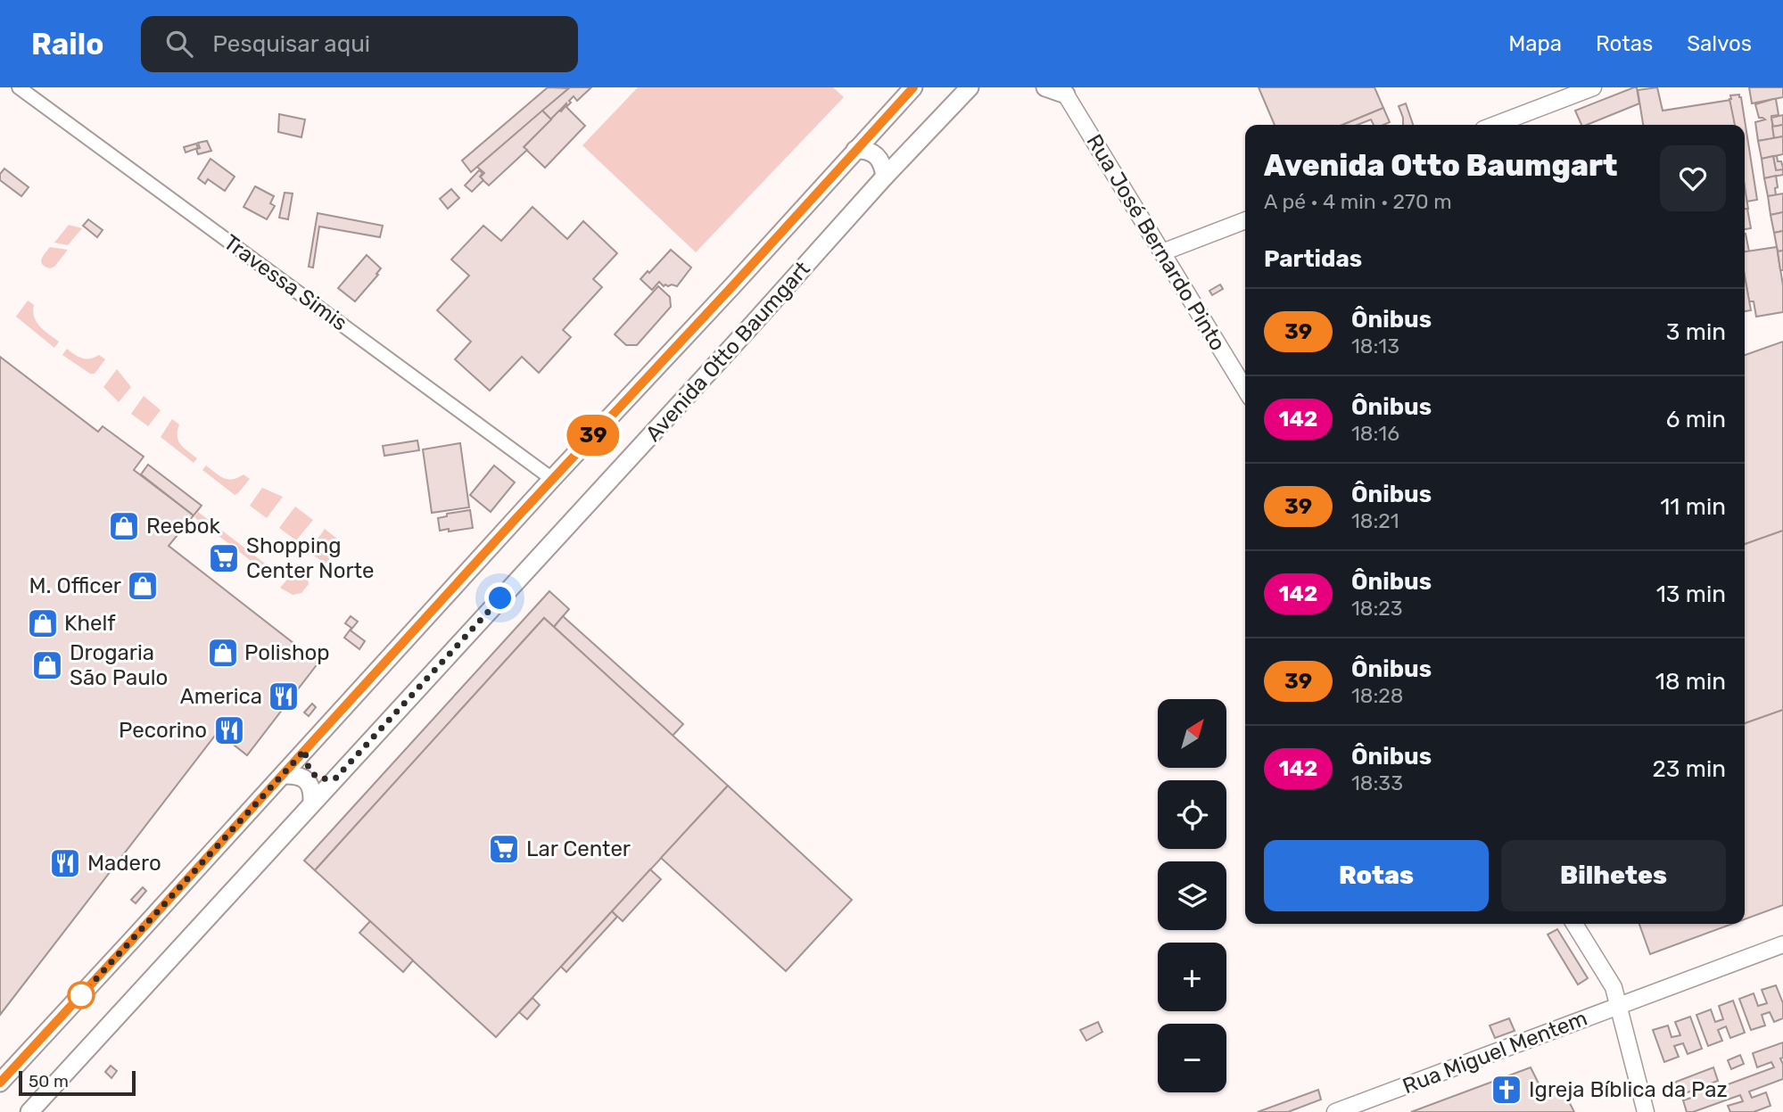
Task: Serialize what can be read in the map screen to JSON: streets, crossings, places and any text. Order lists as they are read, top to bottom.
{
  "streets": {
    "main road": ["Avenida Otto Baumgart"],
    "street": ["Rua José Bernardo Pinto", "Travessa Simis", "Rua Miguel Mentem"]
  },
  "crossings": [
    ["Travessa Simis", "Avenida Otto Baumgart"]
  ],
  "places": {
    "shop": [
      "Reebok",
      "M. Officer",
      "Khelf",
      "Polishop",
      "Drogaria São Paulo"
    ],
    "supermarket": ["Shopping Center Norte", "Lar Center"],
    "restaurant": ["America", "Pecorino", "Madero"],
    "church": ["Igreja Bíblica da Paz"]
  },
  "lines": ["bus line 39"],
  "scale_bar": "50 m",
  "north": "top right",
  "page": {
    "header": "Railo",
    "search": "Pesquisar aqui",
    "nav": ["Mapa", "Rotas", "Salvos"],
    "on_map": "39",
    "heading": [
      ["Avenida Otto Baumgart", "A pé · 4 min · 270 m"],
      "Partidas"
    ],
    "list": [
      {
        "mark": "39",
        "name": "Ônibus",
        "note": "18:13",
        "value": "3 min"
      },
      {
        "mark": "142",
        "name": "Ônibus",
        "note": "18:16",
        "value": "6 min"
      },
      {
        "mark": "39",
        "name": "Ônibus",
        "note": "18:21",
        "value": "11 min"
      },
      {
        "mark": "142",
        "name": "Ônibus",
        "note": "18:23",
        "value": "13 min"
      },
      {
        "mark": "39",
        "name": "Ônibus",
        "note": "18:28",
        "value": "18 min"
      },
      {
        "mark": "142",
        "name": "Ônibus",
        "note": "18:33",
        "value": "23 min"
      }
    ],
    "map_buttons": ["+", "−"],
    "buttons": ["Rotas", "Bilhetes"],
    "scale": "50 m"
  }
}
